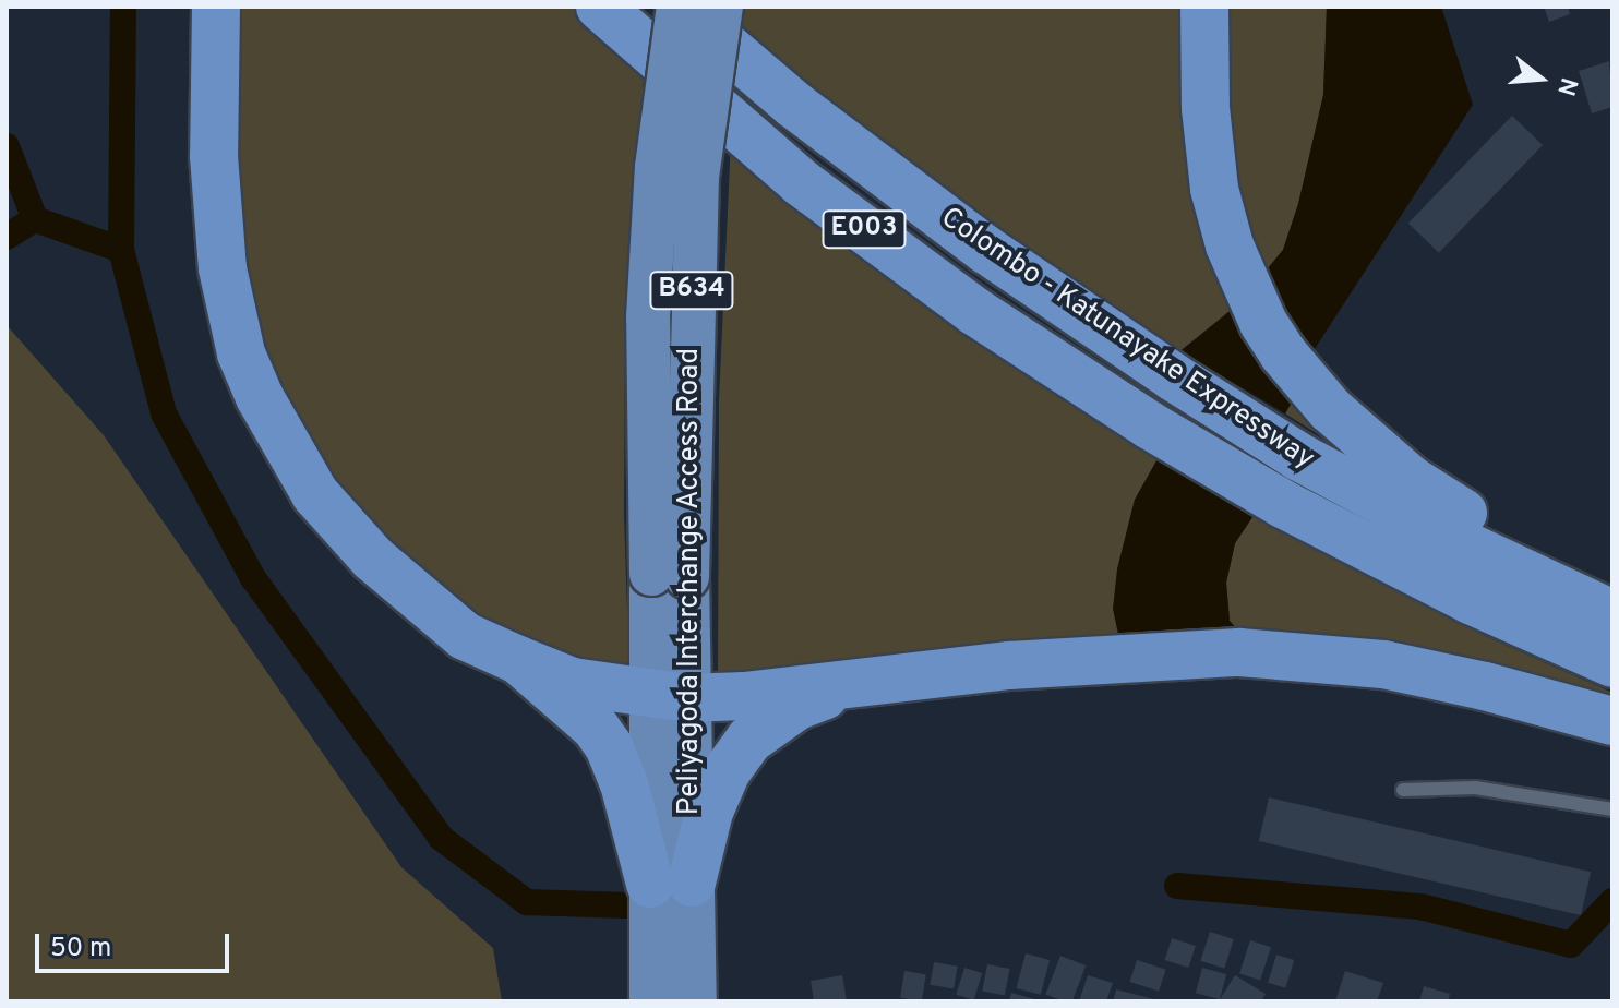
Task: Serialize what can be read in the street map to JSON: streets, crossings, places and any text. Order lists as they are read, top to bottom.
{
  "streets": {
    "highway": [
      "E003",
      "B634",
      "Colombo - Katunayake Expressway",
      "Peliyagoda Interchange Access Road"
    ]
  },
  "crossings": [
    ["Colombo - Katunayake Expressway", "Peliyagoda Interchange Access Road"]
  ],
  "scale_bar": "50 m",
  "north": "right"
}
